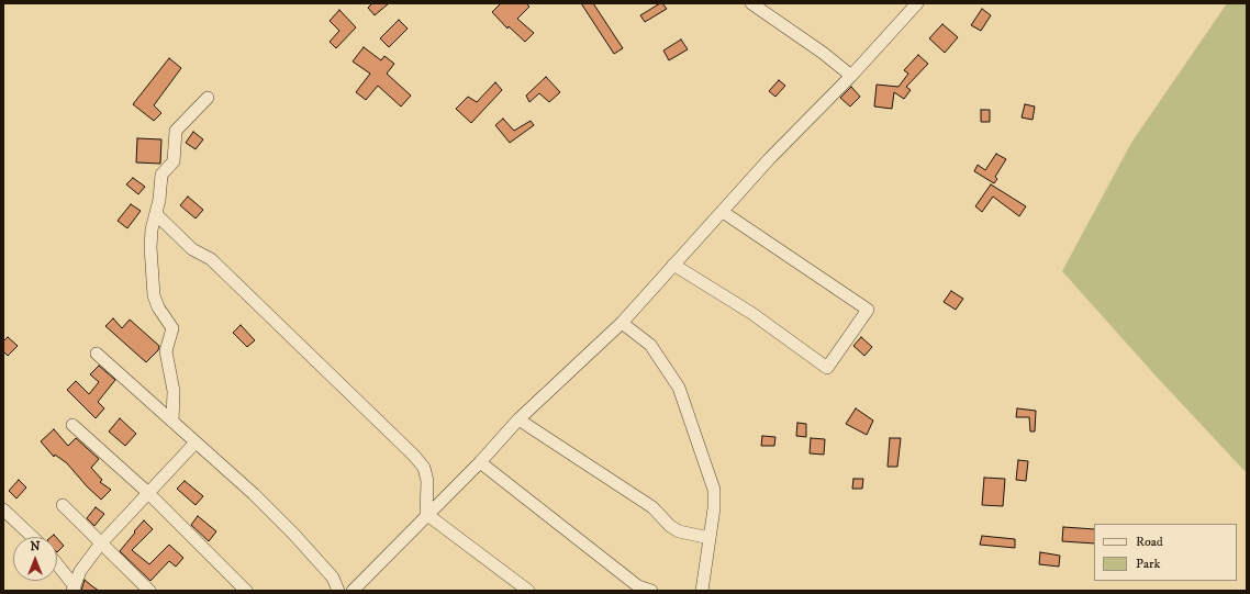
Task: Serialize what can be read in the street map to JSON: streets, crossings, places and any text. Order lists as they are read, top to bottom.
{
  "legend": ["Road", "Park"],
  "north": "top"
}
